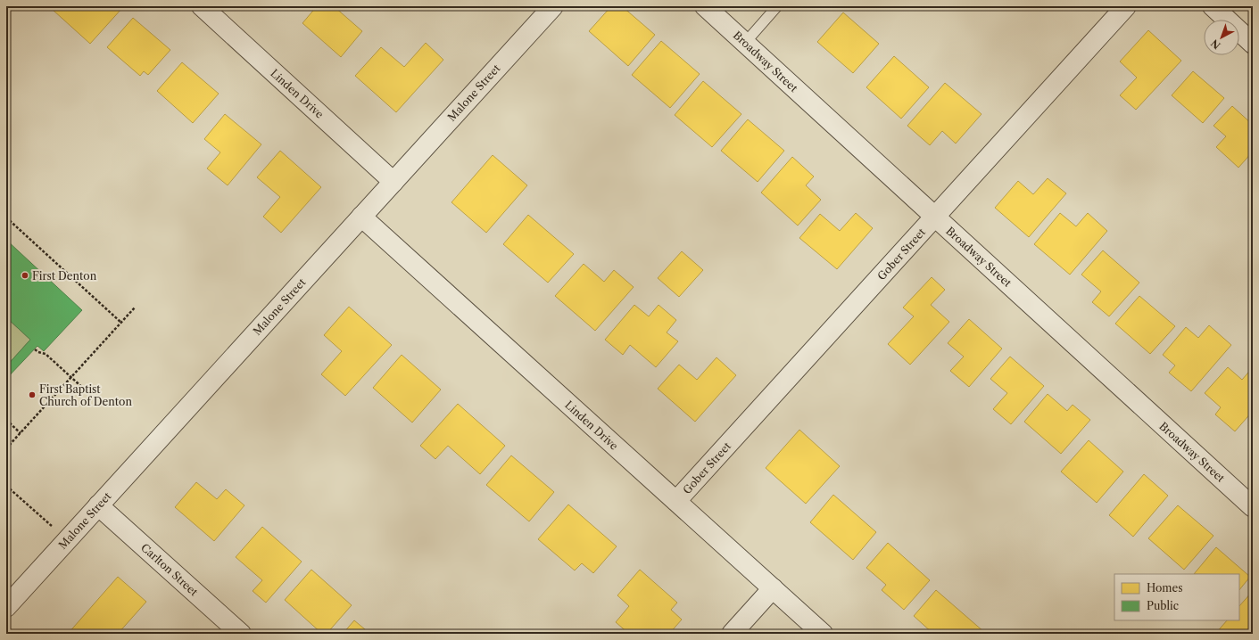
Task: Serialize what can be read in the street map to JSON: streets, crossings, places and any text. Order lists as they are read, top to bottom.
{
  "streets": {
    "street": [
      "Broadway Street",
      "Malone Street",
      "Linden Drive",
      "Gober Street",
      "Carlton Street"
    ]
  },
  "crossings": [
    ["Broadway Street", "Gober Street"],
    ["Malone Street", "Linden Drive"],
    ["Malone Street", "Carlton Street"],
    ["Linden Drive", "Gober Street"]
  ],
  "places": ["First Denton", "First Baptist Church of Denton"],
  "legend": ["Homes", "Public"],
  "north": "bottom left"
}
